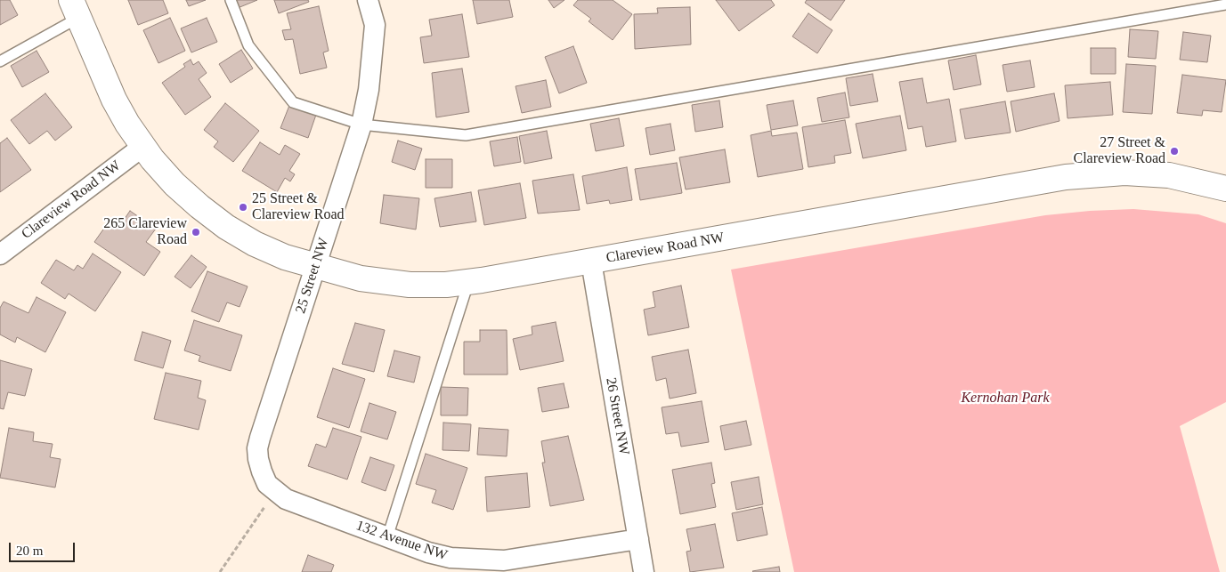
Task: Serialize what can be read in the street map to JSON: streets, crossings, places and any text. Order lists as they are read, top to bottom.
{
  "streets": {
    "street": [
      "Clareview Road NW",
      "25 Street NW",
      "26 Street NW",
      "132 Avenue NW"
    ]
  },
  "crossings": [
    ["Clareview Road NW", "25 Street NW"],
    ["Clareview Road NW", "26 Street NW"],
    ["25 Street NW", "132 Avenue NW"],
    ["26 Street NW", "132 Avenue NW"]
  ],
  "parks": ["Kernohan Park"],
  "places": ["27 Street & Clareview Road", "25 Street & Clareview Road", "265 Clareview Road"],
  "scale_bar": "20 m"
}
